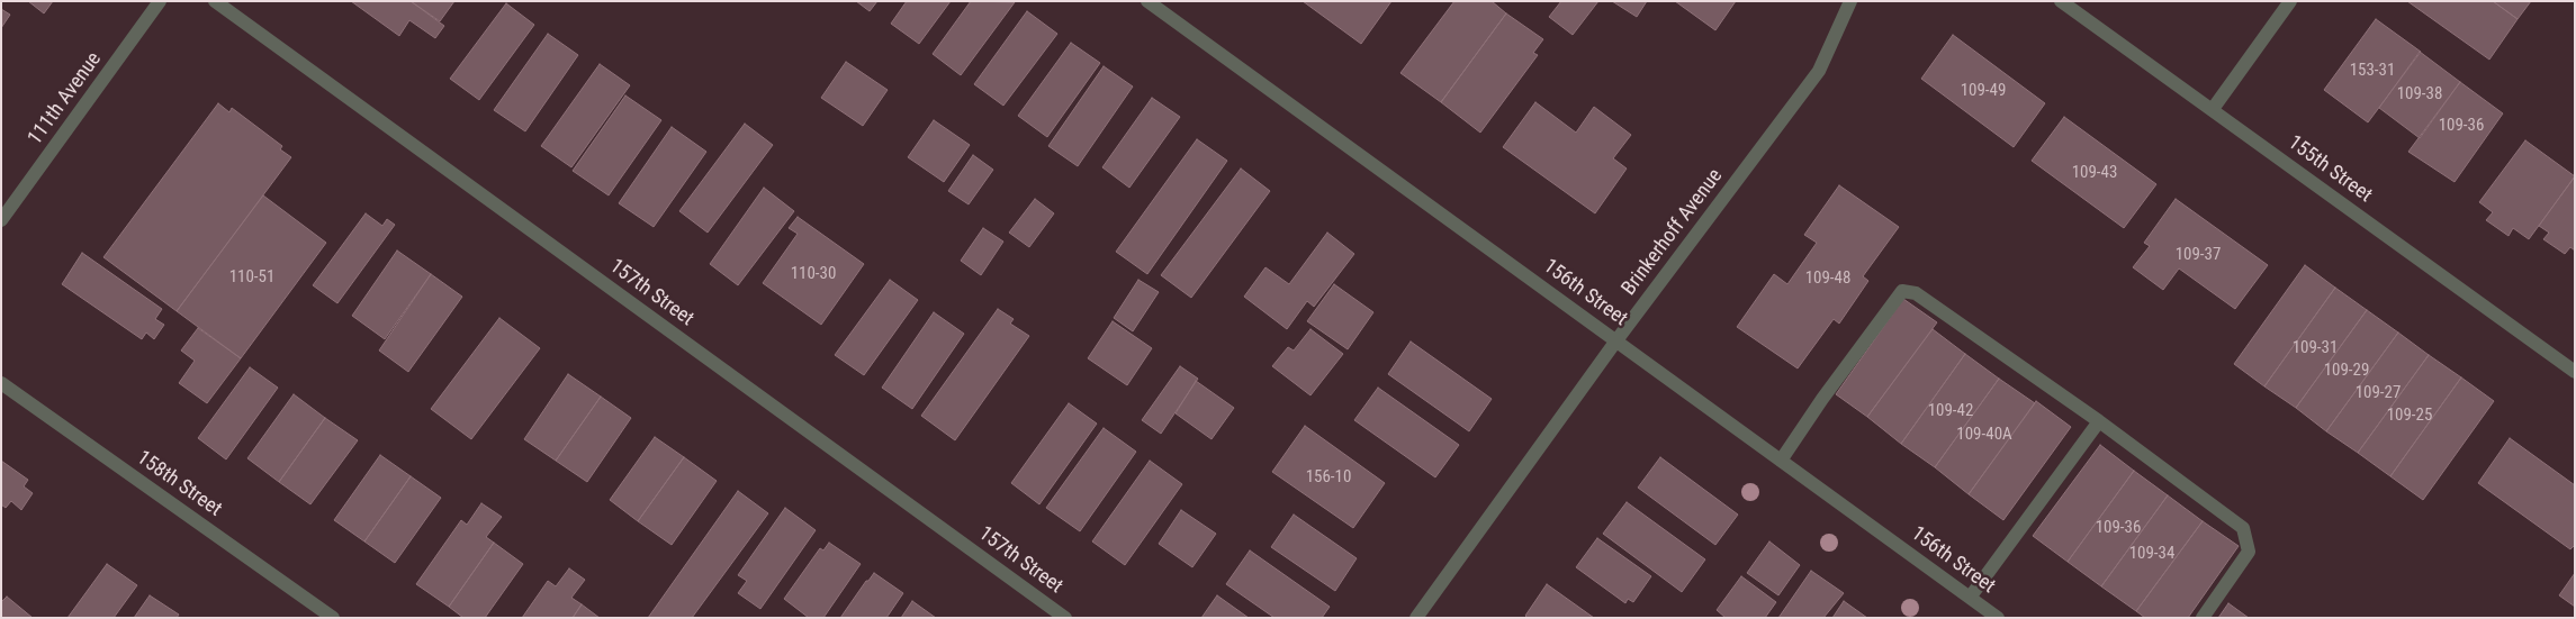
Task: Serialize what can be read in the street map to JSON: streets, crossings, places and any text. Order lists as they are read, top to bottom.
{
  "streets": {
    "street": [
      "111th Avenue",
      "155th Street",
      "Brinkerhoff Avenue",
      "157th Street",
      "156th Street",
      "158th Street"
    ]
  },
  "crossings": [
    ["Brinkerhoff Avenue", "156th Street"]
  ],
  "house_numbers": [
    "153-31",
    "109-49",
    "109-38",
    "109-36",
    "109-43",
    "109-37",
    "110-30",
    "110-51",
    "109-48",
    "109-31",
    "109-29",
    "109-27",
    "109-42",
    "109-25",
    "109-40A",
    "156-10",
    "109-36",
    "109-34"
  ]
}
